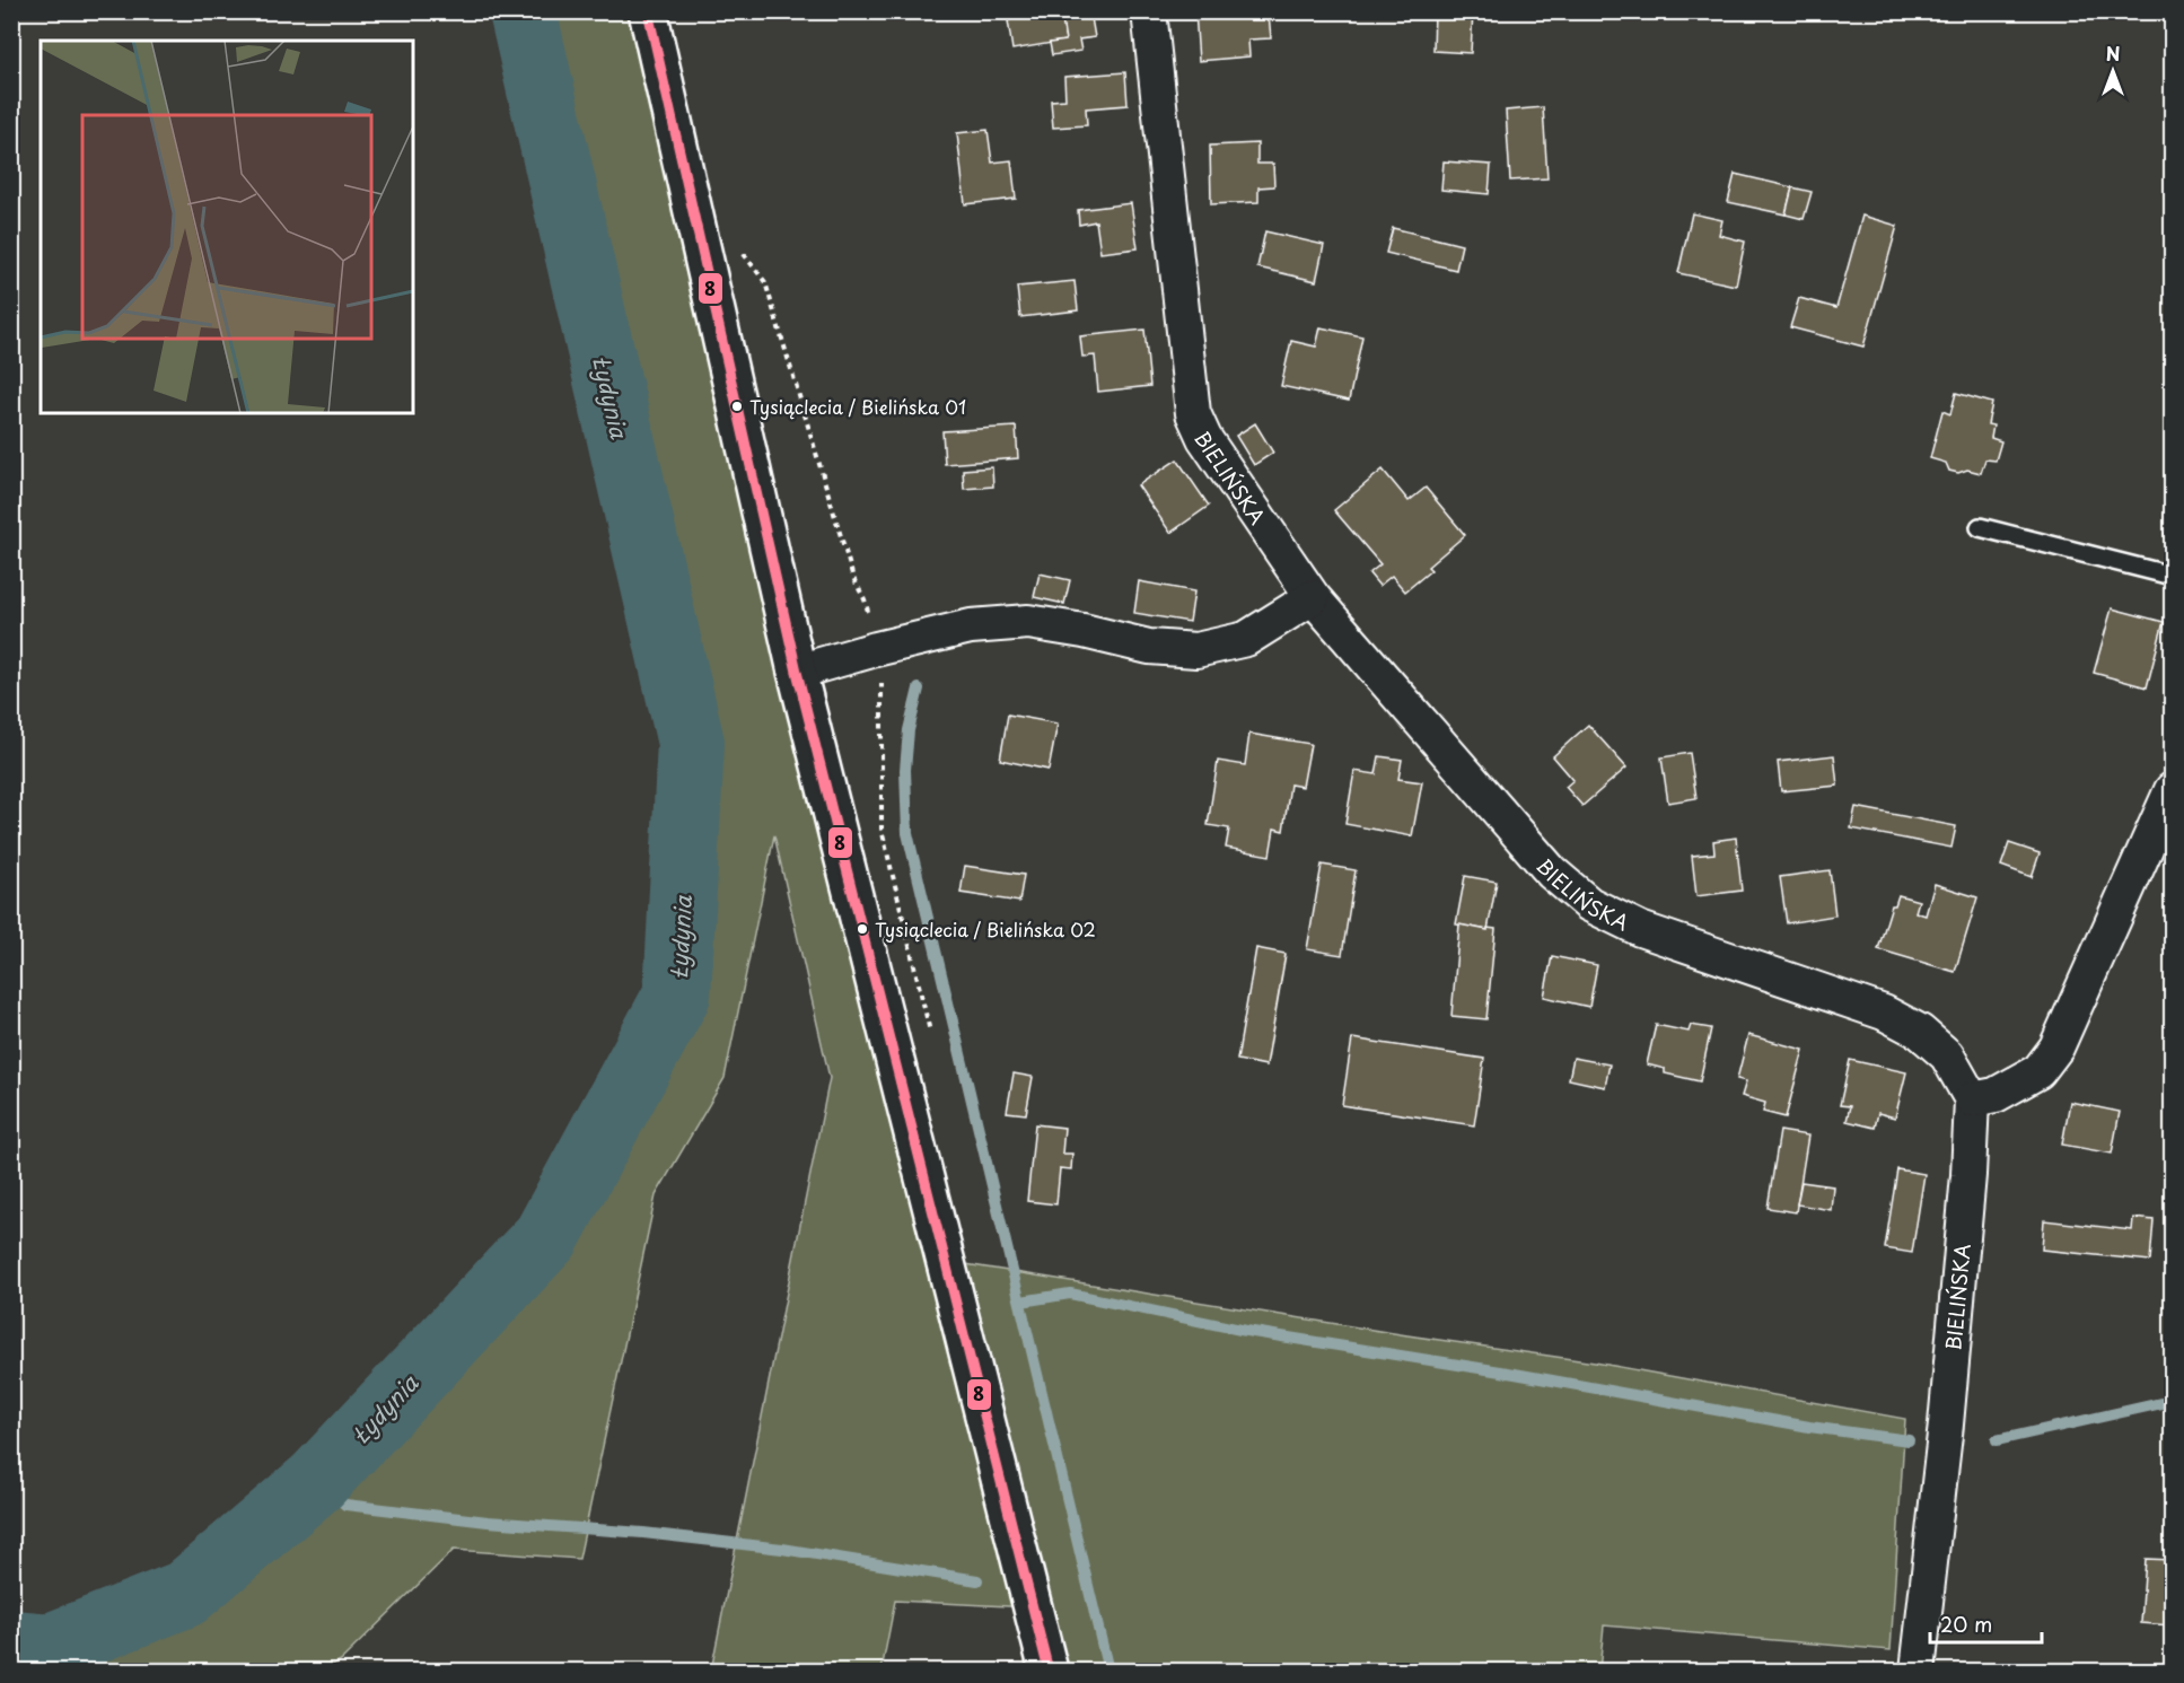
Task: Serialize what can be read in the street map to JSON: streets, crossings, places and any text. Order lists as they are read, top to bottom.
{
  "streets": {
    "street": ["BIELIŃSKA"]
  },
  "water": ["Łydynia"],
  "places": ["Tysiąclecia / Bielińska 01", "Tysiąclecia / Bielińska 02"],
  "lines": ["transit line 8"],
  "scale_bar": "20 m",
  "north": "top"
}
